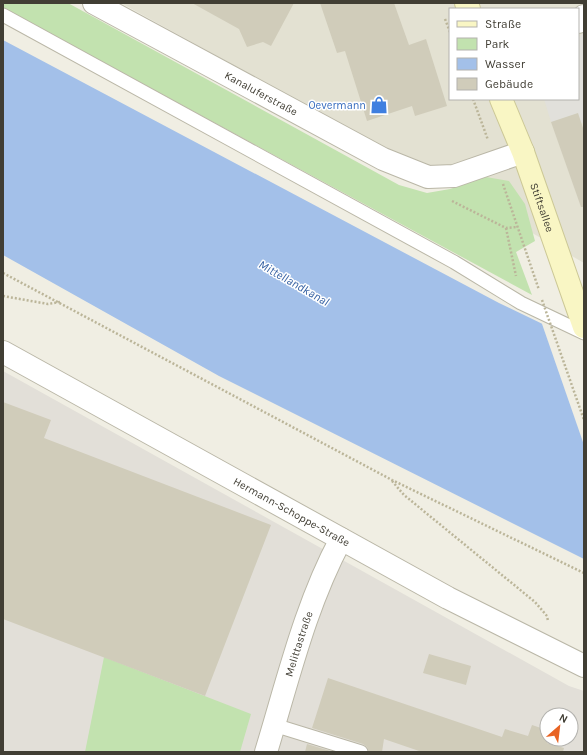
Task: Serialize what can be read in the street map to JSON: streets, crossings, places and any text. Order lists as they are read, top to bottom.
{
  "streets": {
    "main road": ["Stiftsallee"],
    "street": ["Kanaluferstraße", "Hermann-Schoppe-Straße", "Melittastraße"]
  },
  "crossings": [
    ["Kanaluferstraße", "Stiftsallee"],
    ["Hermann-Schoppe-Straße", "Melittastraße"]
  ],
  "water": ["Mittellandkanal"],
  "places": {
    "shop": ["Oevermann"]
  },
  "legend": [
    "Straße",
    "Park",
    "Wasser",
    "Gebäude"
  ],
  "north": "top right"
}
